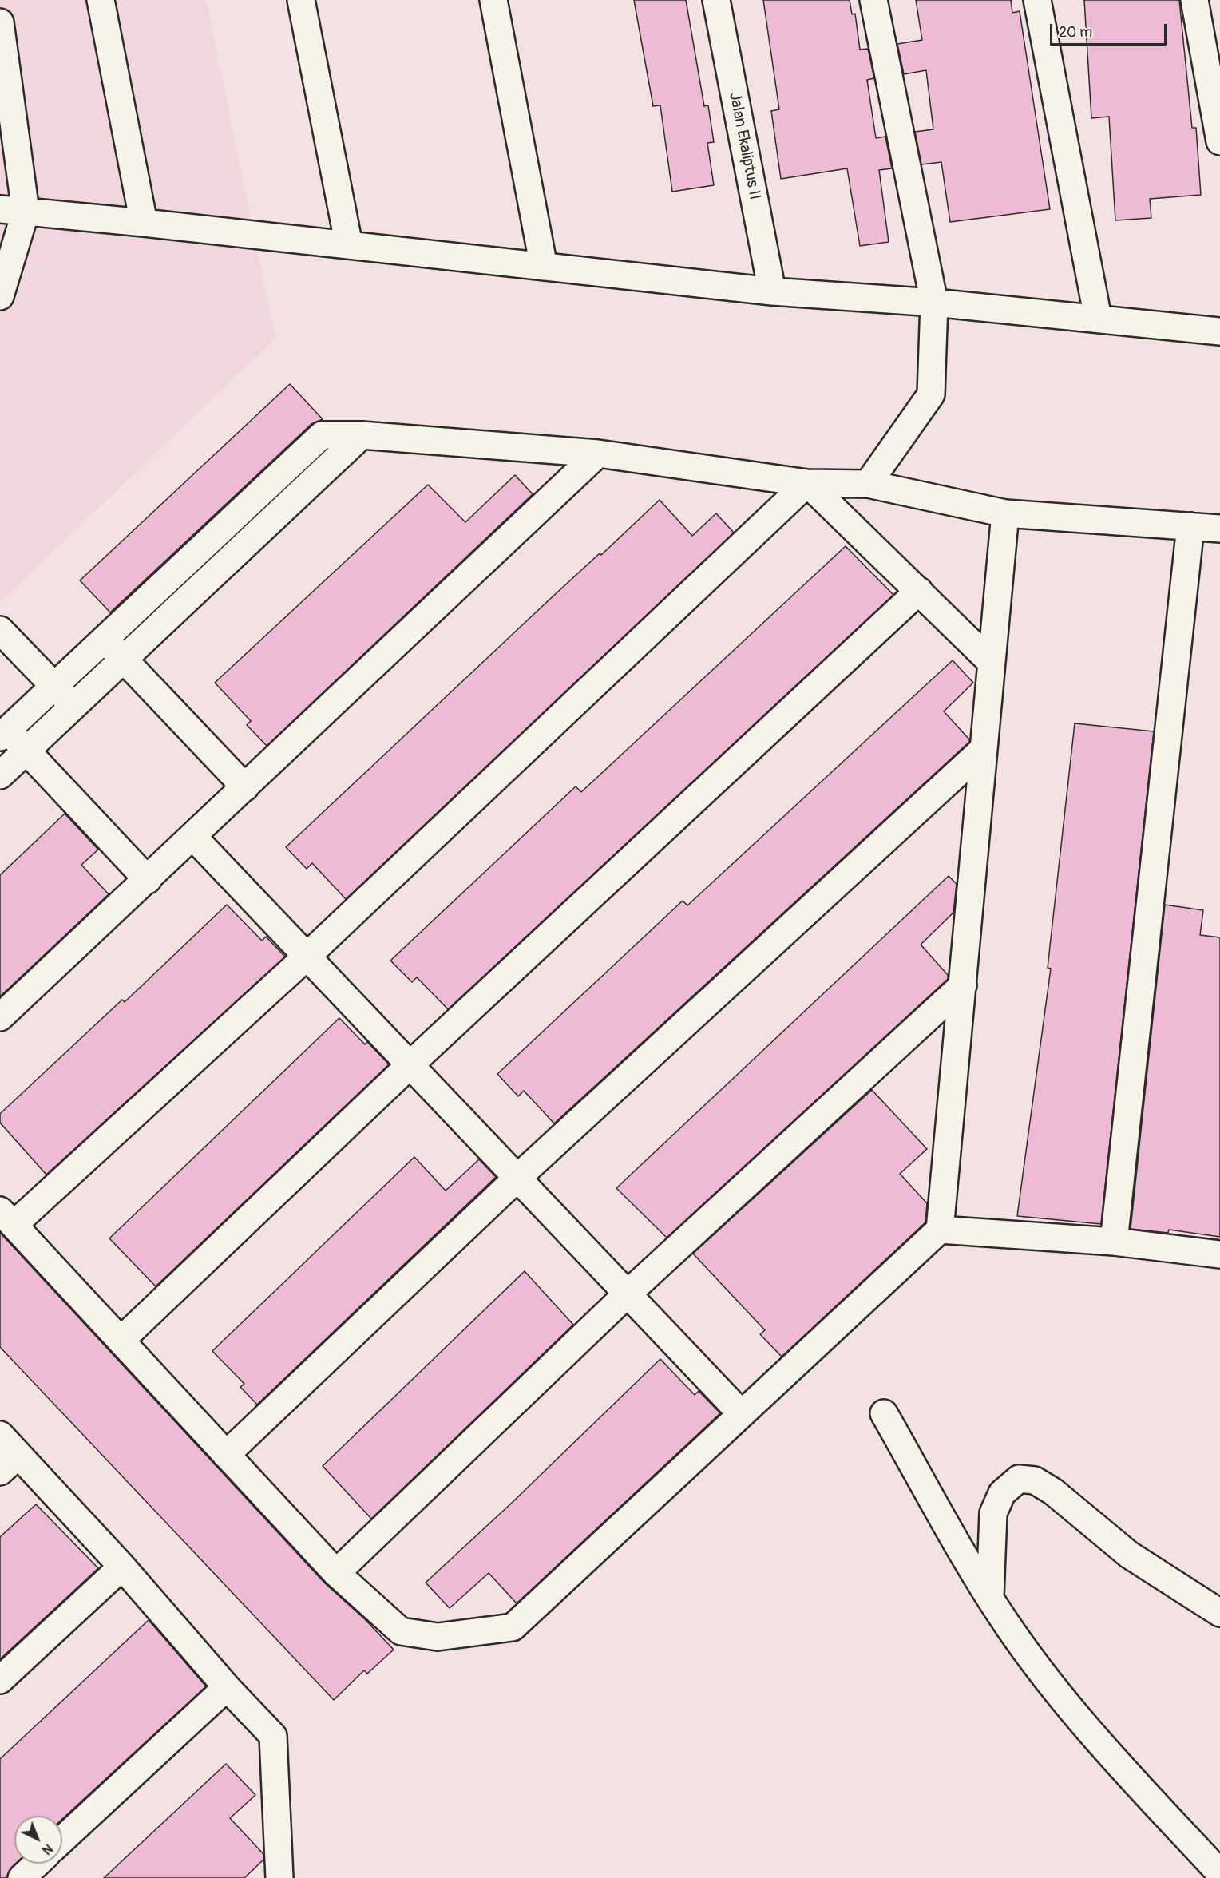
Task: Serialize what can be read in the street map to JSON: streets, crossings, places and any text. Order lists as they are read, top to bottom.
{
  "streets": {
    "street": ["Jalan Ekaliptus II"]
  },
  "scale_bar": "20 m",
  "north": "bottom right"
}
